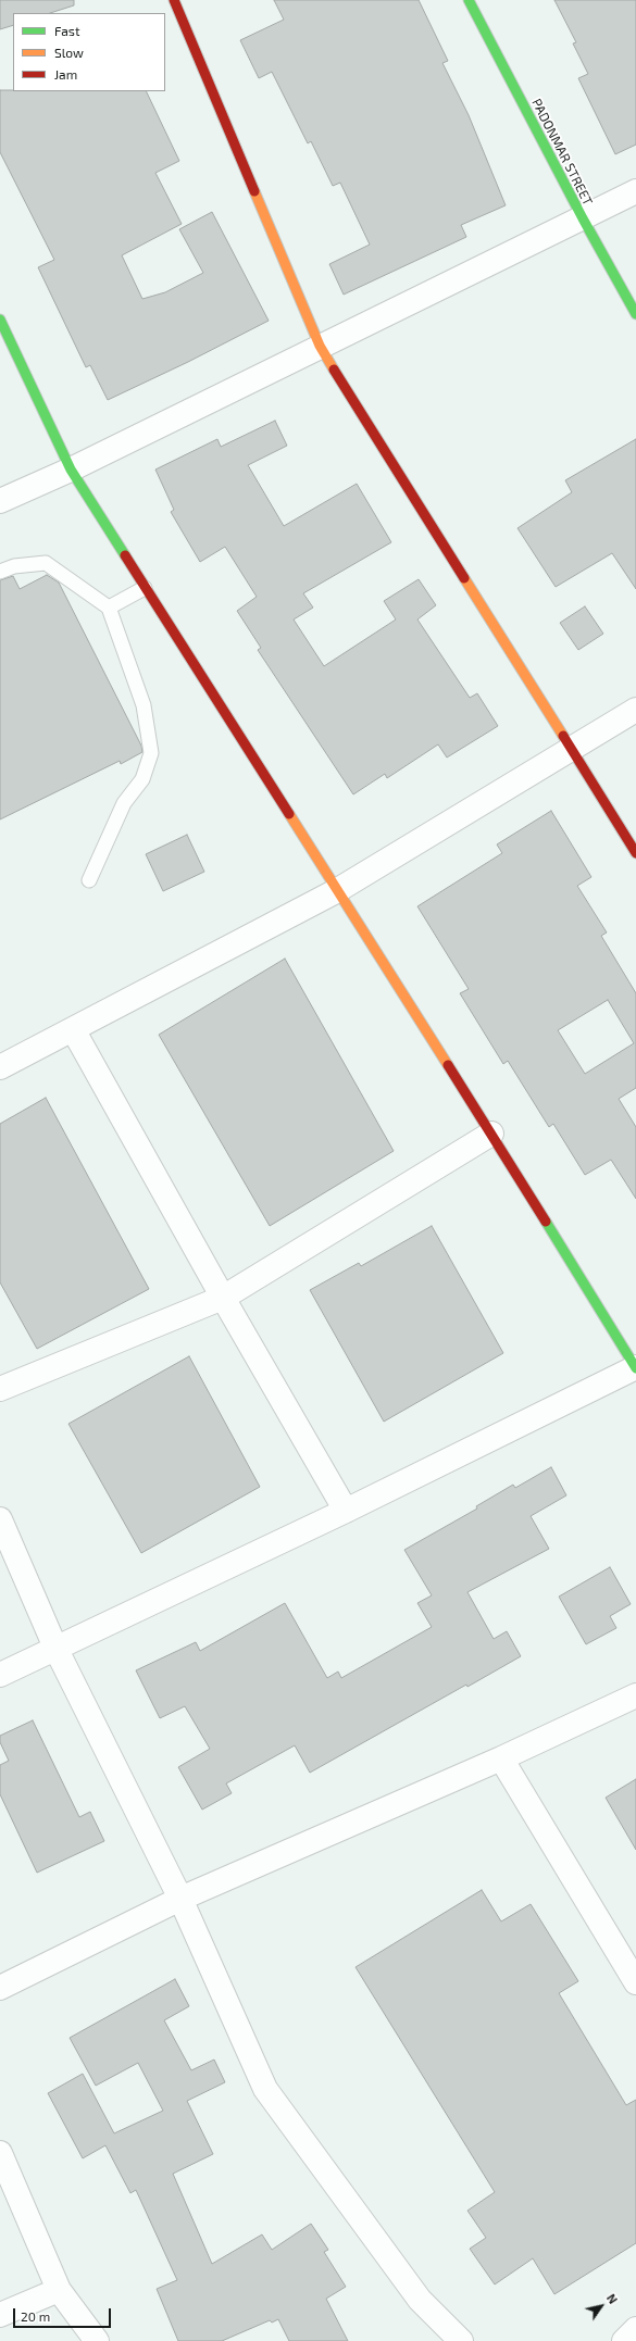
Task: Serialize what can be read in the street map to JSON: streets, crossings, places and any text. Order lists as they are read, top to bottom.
{
  "streets": {
    "street": ["PADONMAR STREET"]
  },
  "legend": ["Fast", "Slow", "Jam"],
  "scale_bar": "20 m",
  "north": "top right"
}
